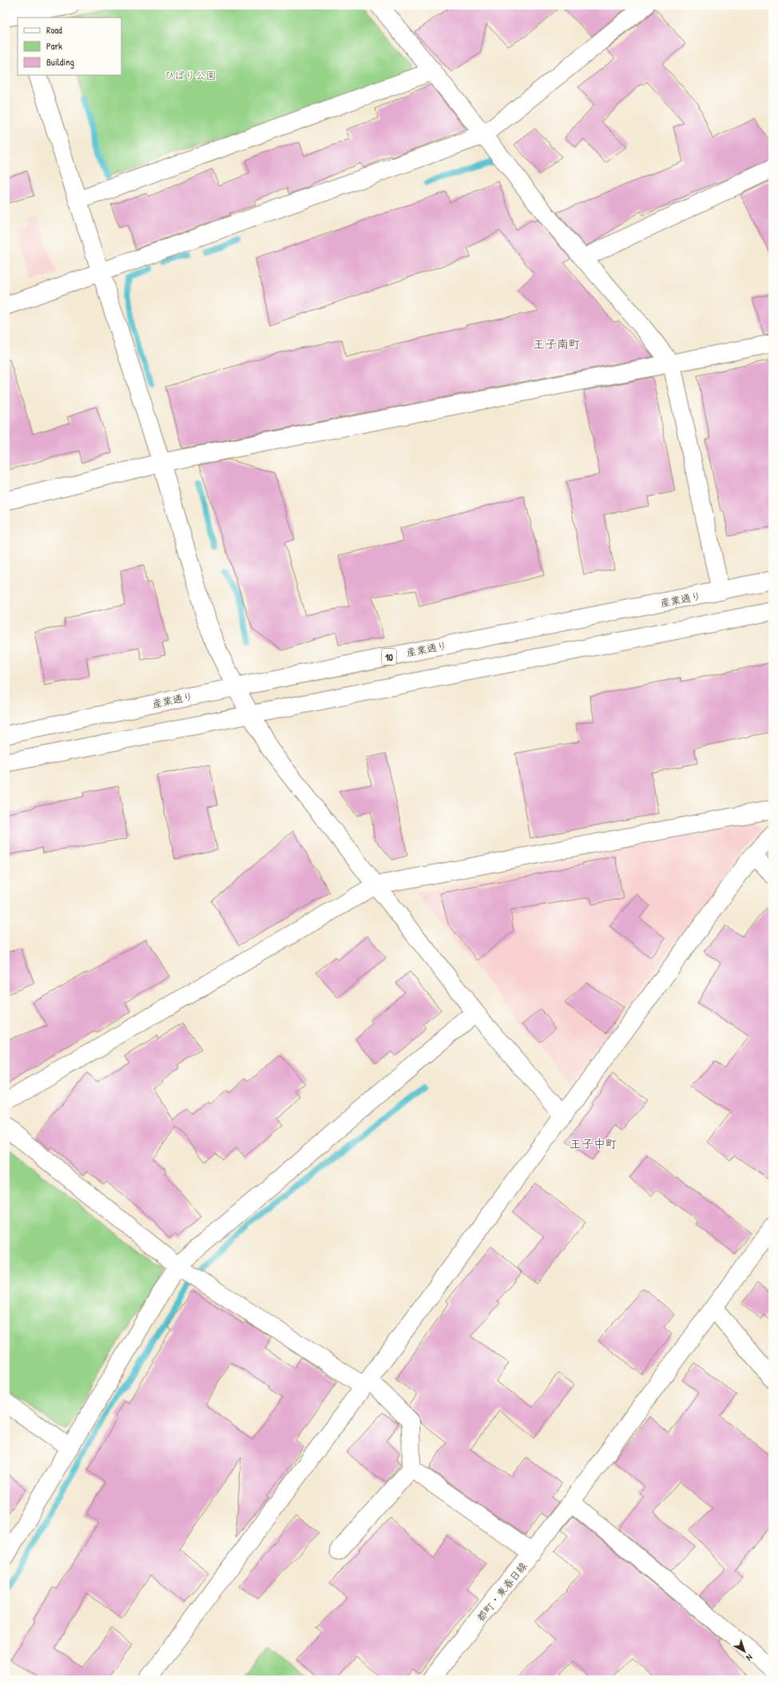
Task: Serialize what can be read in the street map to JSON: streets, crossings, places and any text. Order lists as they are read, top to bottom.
{
  "streets": {
    "main road": ["産業通り", "10", "都町・東春日線"]
  },
  "districts": ["王子南町", "王子中町"],
  "parks": ["ひばり公園"],
  "legend": ["Road", "Park", "Building"],
  "north": "bottom right"
}
